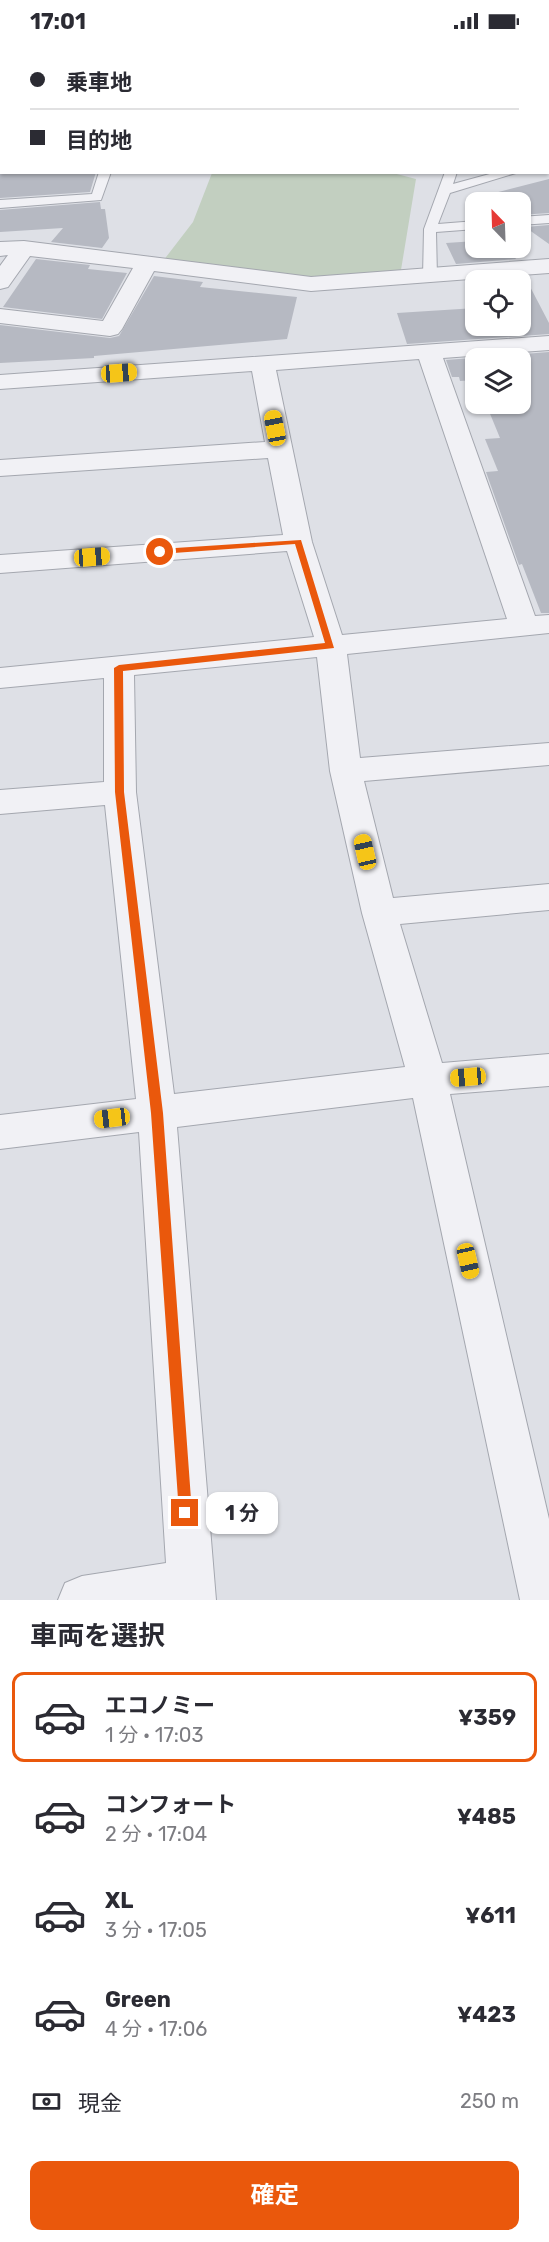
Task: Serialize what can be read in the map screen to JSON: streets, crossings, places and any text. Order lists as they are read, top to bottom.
{
  "north": "top left",
  "page": {
    "status": "17:01",
    "banner": ["乗車地", "目的地"],
    "bubble": "1 分",
    "heading": "車両を選択",
    "list": [
      {
        "name": "エコノミー",
        "note": "1 分 · 17:03",
        "value": "¥359"
      },
      {
        "name": "コンフォート",
        "note": "2 分 · 17:04",
        "value": "¥485"
      },
      {
        "name": "XL",
        "note": "3 分 · 17:05",
        "value": "¥611"
      },
      {
        "name": "Green",
        "note": "4 分 · 17:06",
        "value": "¥423"
      }
    ],
    "pay": ["現金", "250 m"],
    "buttons": "確定"
  }
}
